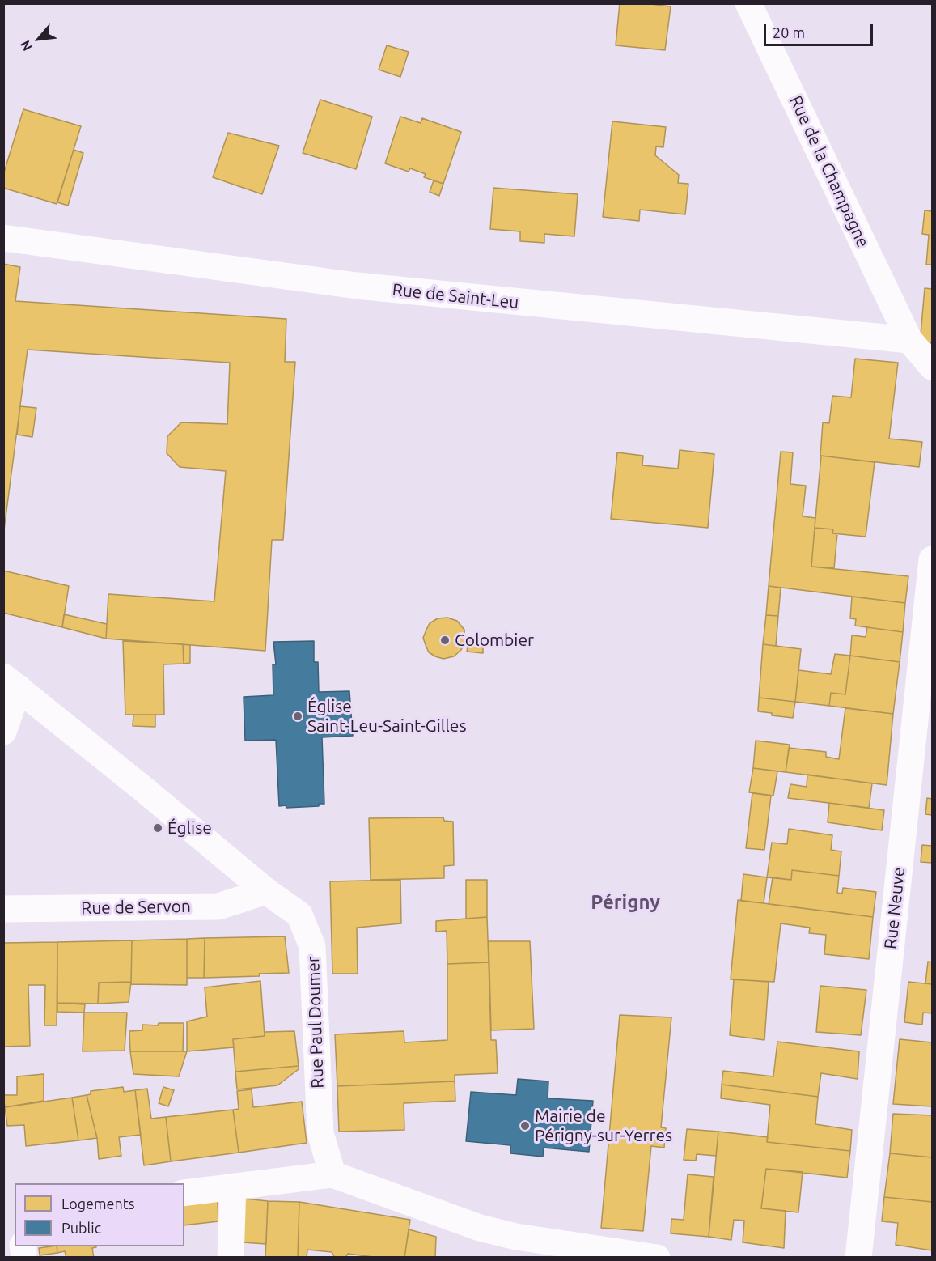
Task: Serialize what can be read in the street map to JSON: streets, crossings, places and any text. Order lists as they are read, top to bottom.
{
  "streets": {
    "street": [
      "Rue de la Champagne",
      "Rue de Saint-Leu",
      "Rue de Servon",
      "Rue Neuve",
      "Rue Paul Doumer"
    ]
  },
  "crossings": [
    ["Rue de la Champagne", "Rue de Saint-Leu"],
    ["Rue de Servon", "Rue Paul Doumer"]
  ],
  "districts": ["Périgny"],
  "places": [
    "Colombier",
    "Église Saint-Leu-Saint-Gilles",
    "Église",
    "Mairie de Périgny-sur-Yerres"
  ],
  "legend": ["Logements", "Public"],
  "scale_bar": "20 m",
  "north": "bottom left"
}
